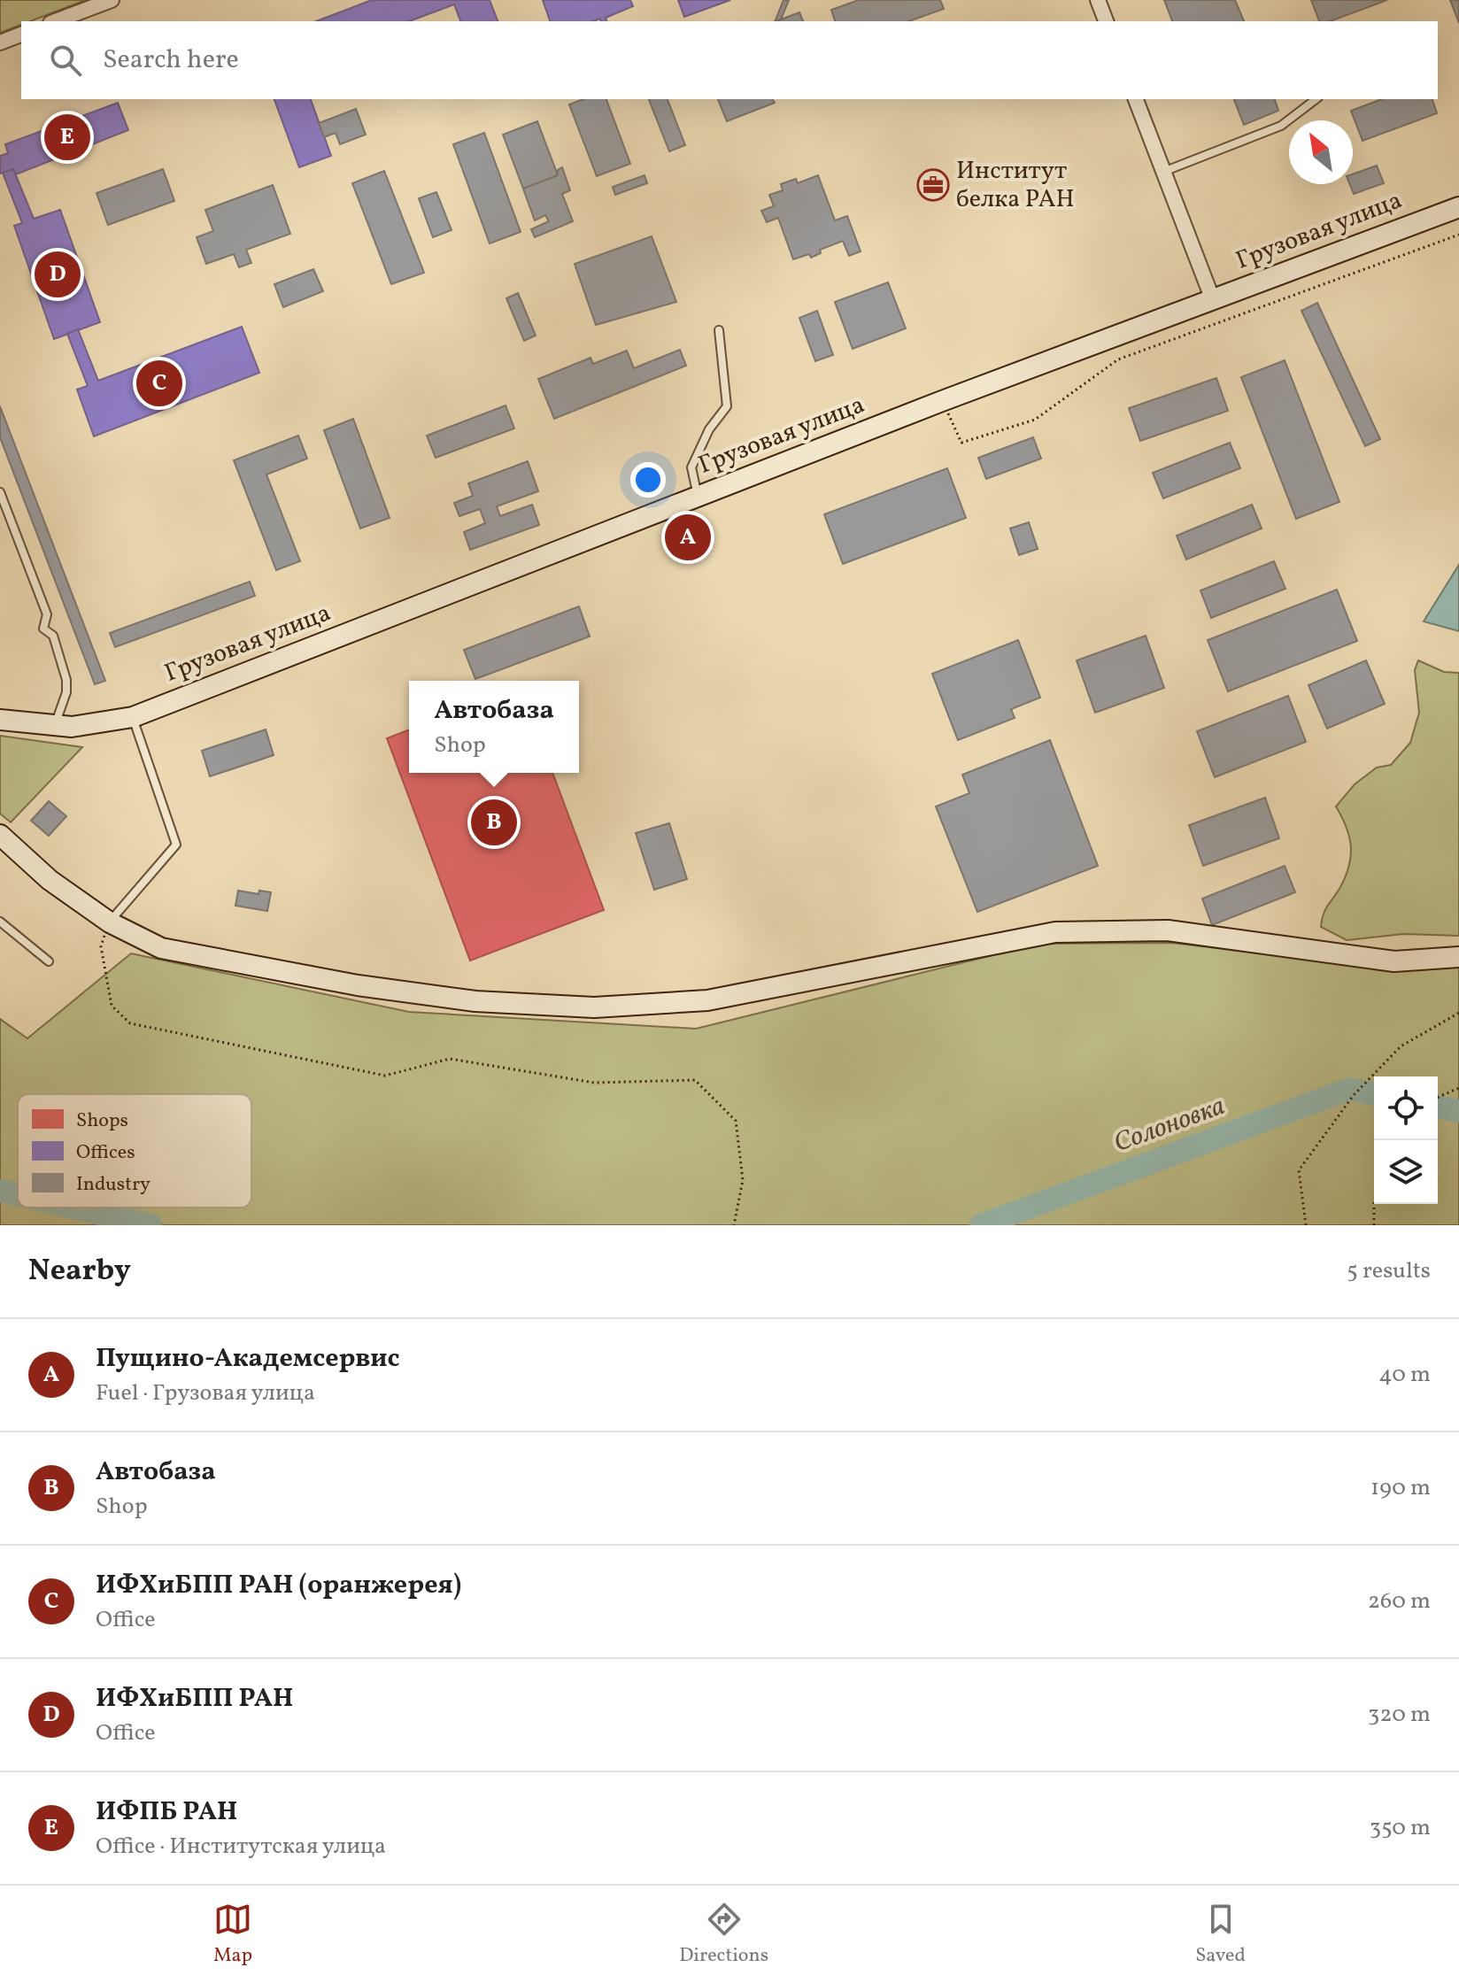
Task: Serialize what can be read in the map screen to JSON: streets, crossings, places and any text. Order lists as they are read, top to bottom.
{
  "streets": {
    "street": ["Грузовая улица"]
  },
  "water": ["Солоновка"],
  "places": {
    "office": ["Институт белка РАН"]
  },
  "legend": ["Shops", "Offices", "Industry"],
  "north": "top left",
  "page": {
    "search": "Search here",
    "pins": [
      "E",
      "D",
      "C",
      "A",
      "B"
    ],
    "popup": ["Автобаза", "Shop"],
    "heading": ["Nearby", "5 results"],
    "list": [
      {
        "mark": "A",
        "name": "Пущино-Академсервис",
        "note": "Fuel · Грузовая улица",
        "value": "40 m"
      },
      {
        "mark": "B",
        "name": "Автобаза",
        "note": "Shop",
        "value": "190 m"
      },
      {
        "mark": "C",
        "name": "ИФХиБПП РАН (оранжерея)",
        "note": "Office",
        "value": "260 m"
      },
      {
        "mark": "D",
        "name": "ИФХиБПП РАН",
        "note": "Office",
        "value": "320 m"
      },
      {
        "mark": "E",
        "name": "ИФПБ РАН",
        "note": "Office · Институтская улица",
        "value": "350 m"
      }
    ],
    "nav": ["Map", "Directions", "Saved"]
  }
}
